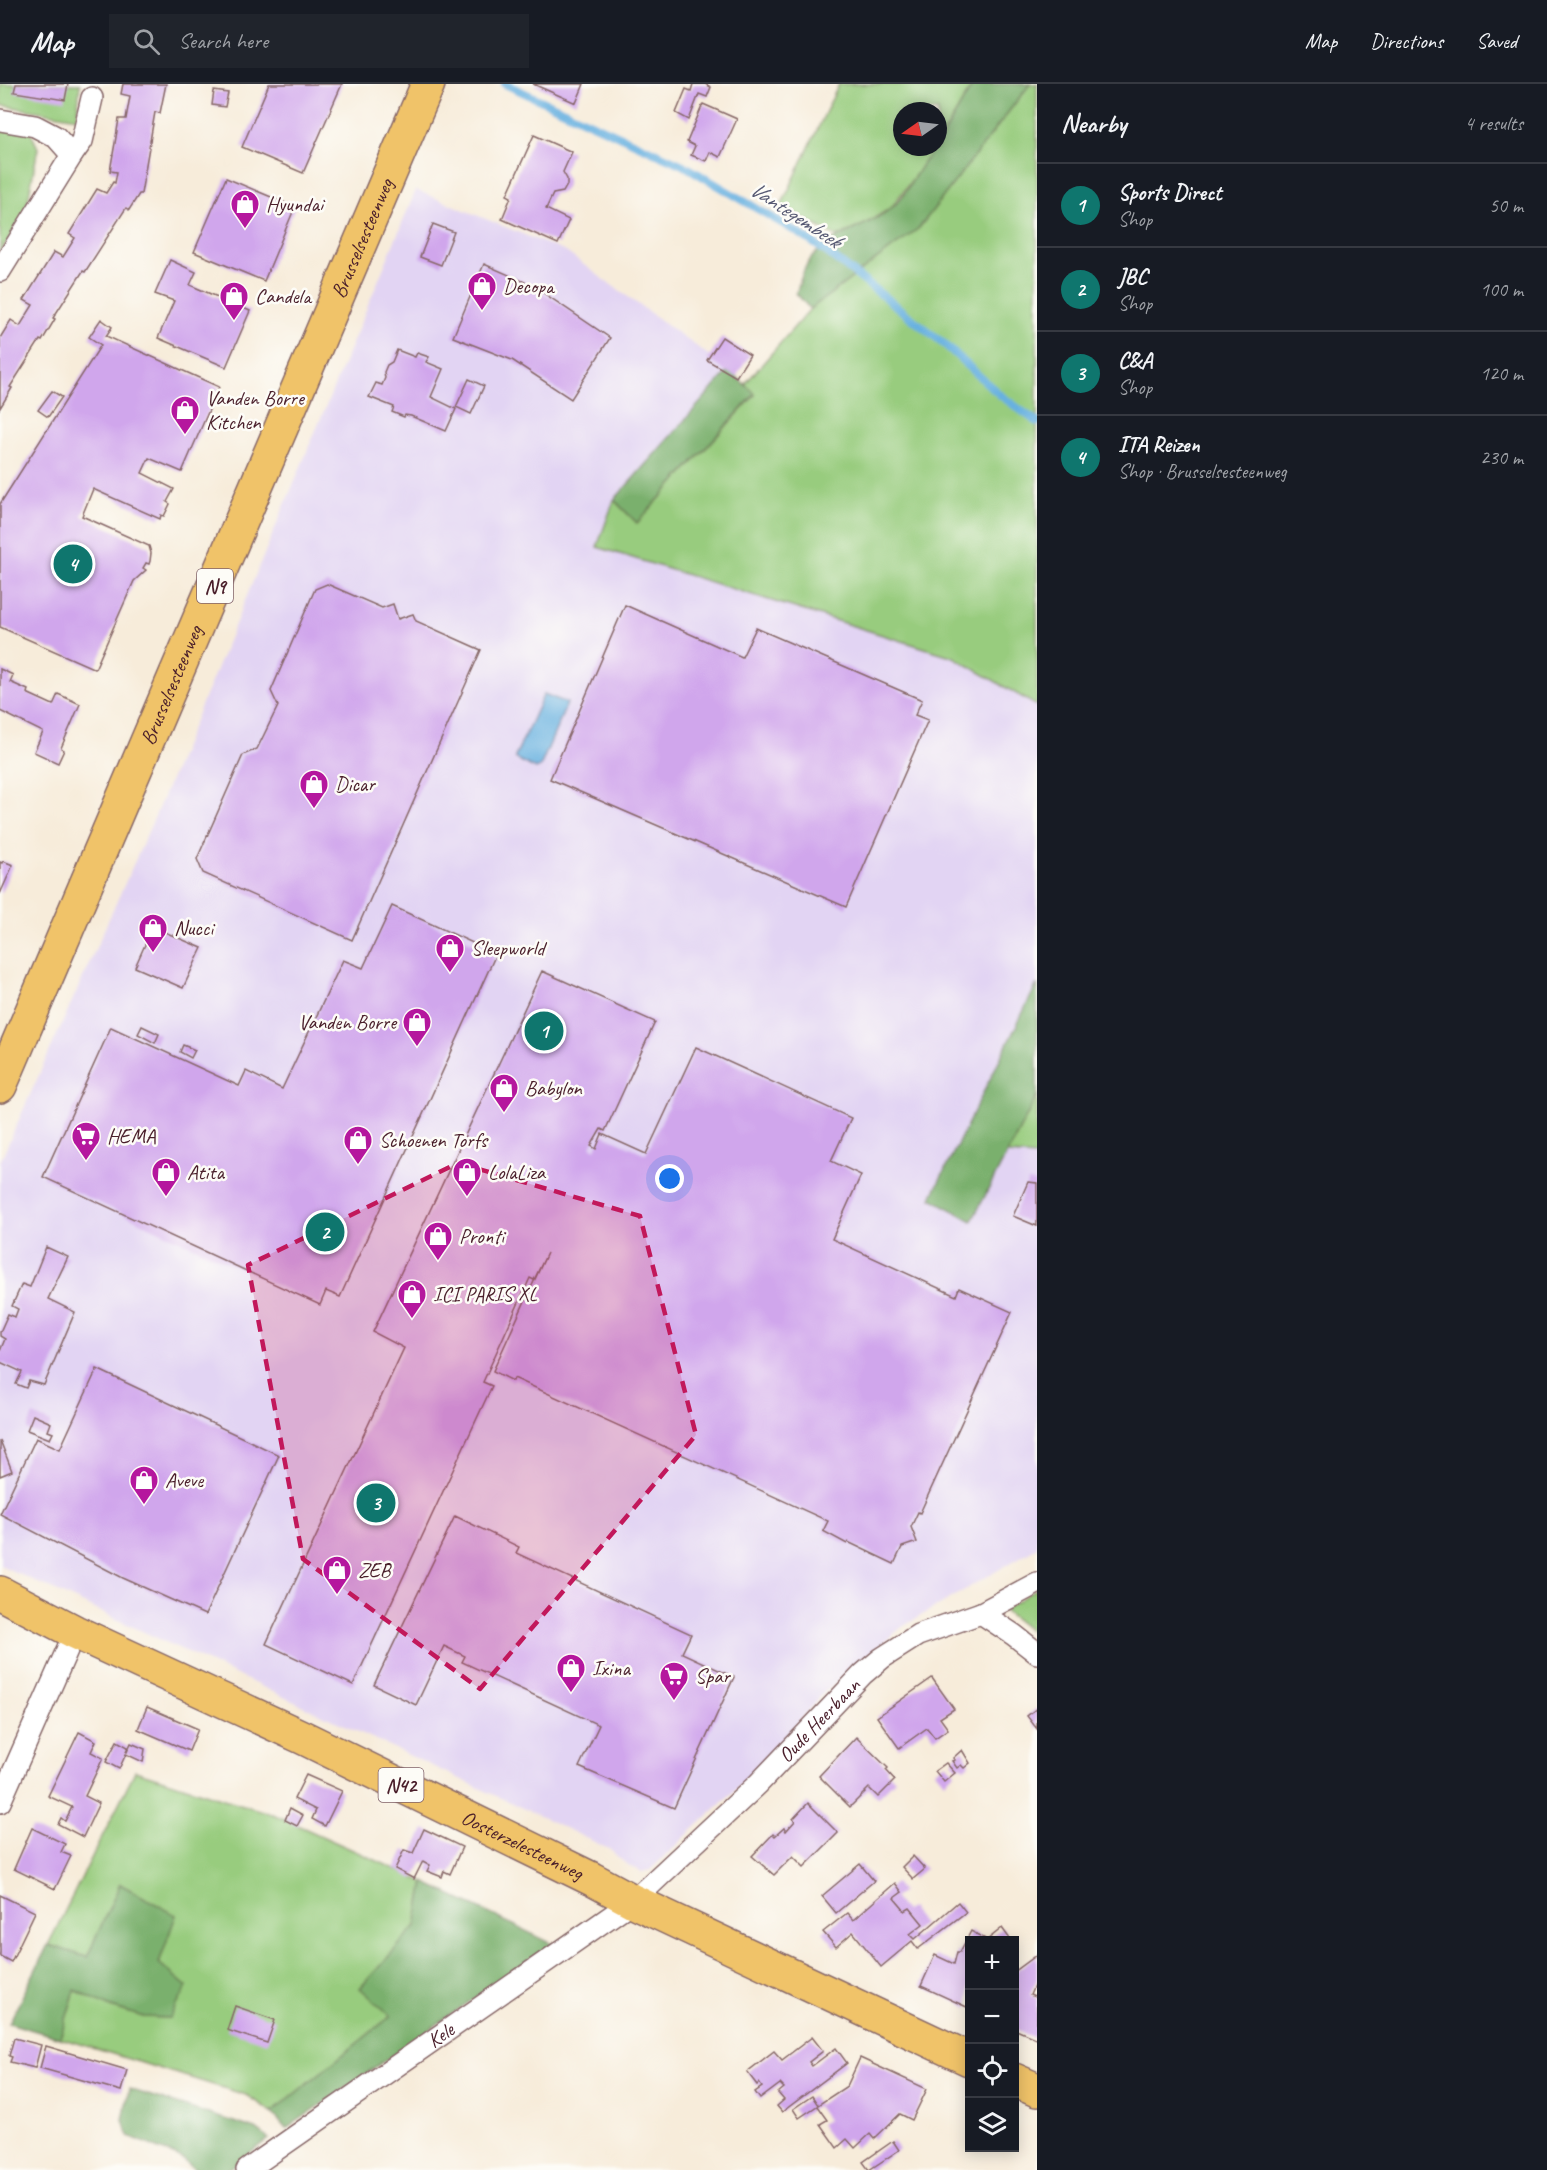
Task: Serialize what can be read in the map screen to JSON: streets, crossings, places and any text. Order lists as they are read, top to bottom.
{
  "streets": {
    "main road": [
      "Brusselsesteenweg",
      "N9",
      "N42",
      "Oosterzelesteenweg"
    ],
    "street": ["Oude Heerbaan", "Kele"]
  },
  "crossings": [
    ["Oude Heerbaan", "Oosterzelesteenweg"],
    ["Oude Heerbaan", "Kele"],
    ["Oosterzelesteenweg", "Kele"]
  ],
  "water": ["Vantegembeek"],
  "places": {
    "shop": [
      "Hyundai",
      "Decopa",
      "Candela",
      "Vanden Borre Kitchen",
      "Dicar",
      "Nucci",
      "Sleepworld",
      "Vanden Borre",
      "Babylon",
      "Schoenen Torfs",
      "Atita",
      "LolaLiza",
      "Pronti",
      "ICI PARIS XL",
      "Aveve",
      "ZEB",
      "Ixina"
    ],
    "supermarket": ["HEMA", "Spar"]
  },
  "north": "left",
  "page": {
    "header": "Map",
    "search": "Search here",
    "nav": ["Map", "Directions", "Saved"],
    "heading": ["Nearby", "4 results"],
    "list": [
      {
        "mark": "1",
        "name": "Sports Direct",
        "note": "Shop",
        "value": "50 m"
      },
      {
        "mark": "2",
        "name": "JBC",
        "note": "Shop",
        "value": "100 m"
      },
      {
        "mark": "3",
        "name": "C&A",
        "note": "Shop",
        "value": "120 m"
      },
      {
        "mark": "4",
        "name": "ITA Reizen",
        "note": "Shop · Brusselsesteenweg",
        "value": "230 m"
      }
    ],
    "pins": [
      "4",
      "1",
      "2",
      "3"
    ],
    "map_buttons": ["+", "−"]
  }
}
